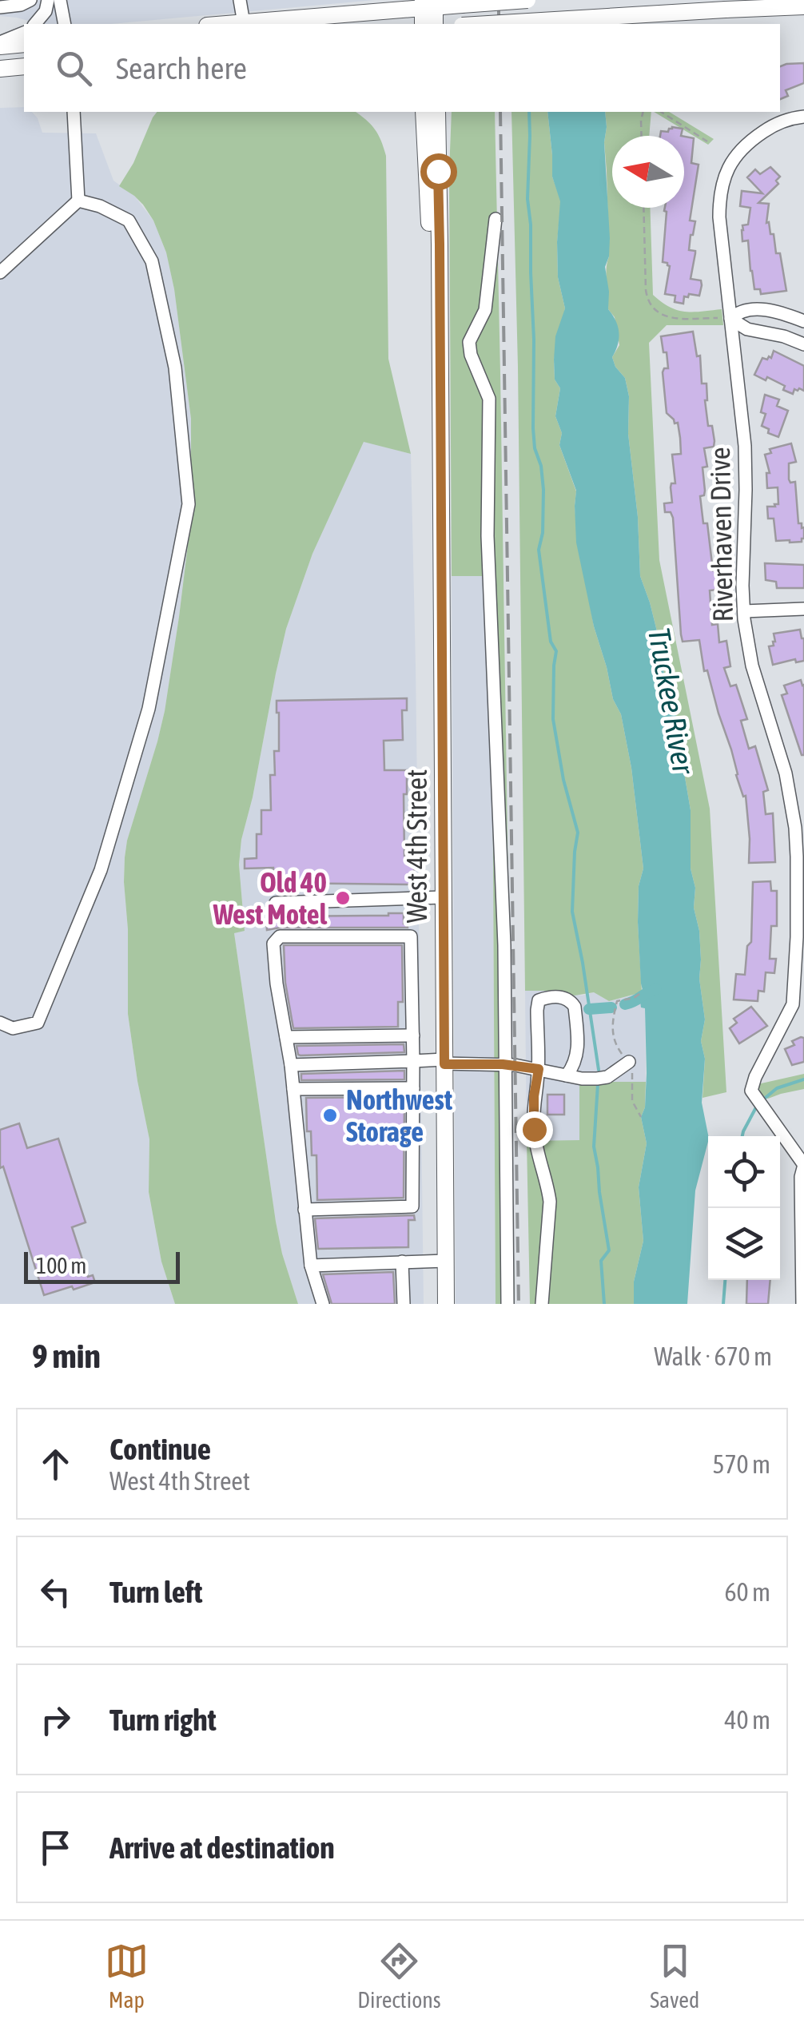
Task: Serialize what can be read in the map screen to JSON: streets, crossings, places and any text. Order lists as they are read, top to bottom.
{
  "streets": {
    "main road": ["West 4th Street"],
    "street": ["Riverhaven Drive"]
  },
  "water": ["Truckee River"],
  "places": ["Old 40 West Motel", "Northwest Storage"],
  "scale_bar": "100 m",
  "north": "left",
  "page": {
    "search": "Search here",
    "scale": "100 m",
    "heading": ["9 min", "Walk · 670 m"],
    "list": [
      ["Continue", "West 4th Street", "570 m"],
      ["Turn left", "60 m"],
      ["Turn right", "40 m"],
      "Arrive at destination"
    ],
    "nav": ["Map", "Directions", "Saved"]
  }
}
